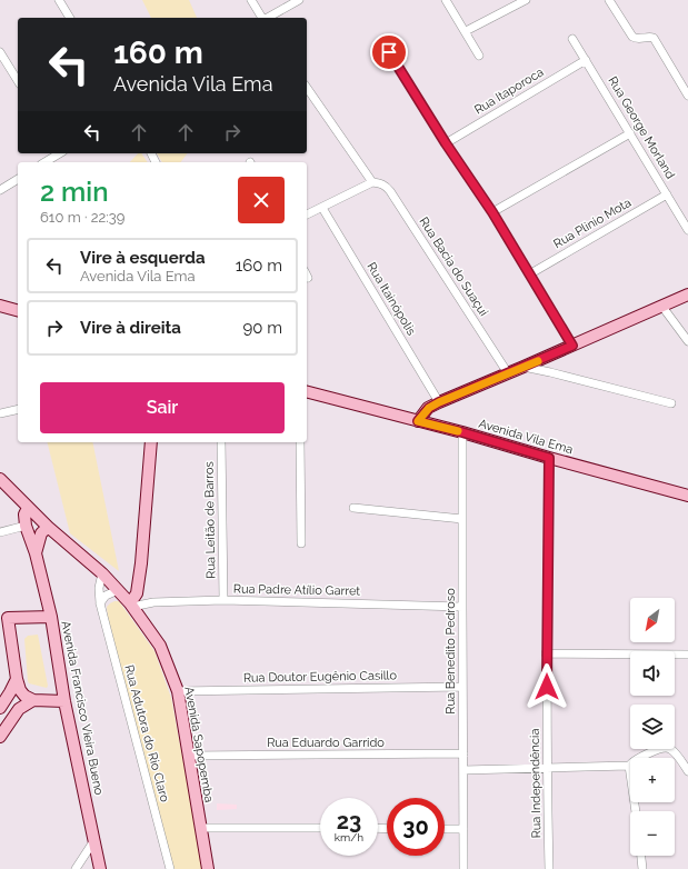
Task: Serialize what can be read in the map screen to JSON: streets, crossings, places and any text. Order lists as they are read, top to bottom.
{
  "streets": {
    "main road": ["Avenida Vila Ema", "Avenida Francisco Vieira Bueno", "Avenida Sapopemba"],
    "street": [
      "Rua Itaporoca",
      "Rua George Morland",
      "Rua Plinio Mota",
      "Rua Bacia do Suaçui",
      "Rua Itainópolis",
      "Rua Leitão de Barros",
      "Rua Padre Atílio Garret",
      "Rua Benedito Pedroso",
      "Rua Doutor Eugênio Casillo",
      "Rua Adutora do Rio Claro",
      "Rua Eduardo Garrido",
      "Rua Independência"
    ]
  },
  "crossings": [
    ["Rua Itaporoca", "Rua George Morland"],
    ["Rua George Morland", "Rua Plinio Mota"],
    ["Avenida Vila Ema", "Rua Benedito Pedroso"],
    ["Avenida Vila Ema", "Rua Independência"],
    ["Rua Leitão de Barros", "Rua Padre Atílio Garret"],
    ["Rua Padre Atílio Garret", "Rua Benedito Pedroso"],
    ["Rua Padre Atílio Garret", "Avenida Sapopemba"],
    ["Rua Benedito Pedroso", "Rua Doutor Eugênio Casillo"],
    ["Rua Benedito Pedroso", "Rua Eduardo Garrido"],
    ["Rua Doutor Eugênio Casillo", "Avenida Sapopemba"],
    ["Avenida Francisco Vieira Bueno", "Avenida Sapopemba"],
    ["Rua Adutora do Rio Claro", "Avenida Sapopemba"],
    ["Rua Eduardo Garrido", "Avenida Sapopemba"]
  ],
  "north": "bottom left",
  "page": {
    "turn": ["160 m", "Avenida Vila Ema"],
    "heading": ["2 min", "610 m · 22:39"],
    "list": [
      {
        "name": "Vire à esquerda",
        "note": "Avenida Vila Ema",
        "value": "160 m"
      },
      {
        "name": "Vire à direita",
        "value": "90 m"
      }
    ],
    "buttons": "Sair",
    "map_buttons": ["+", "−"],
    "speed": "23 km/h",
    "limit": "30"
  }
}
